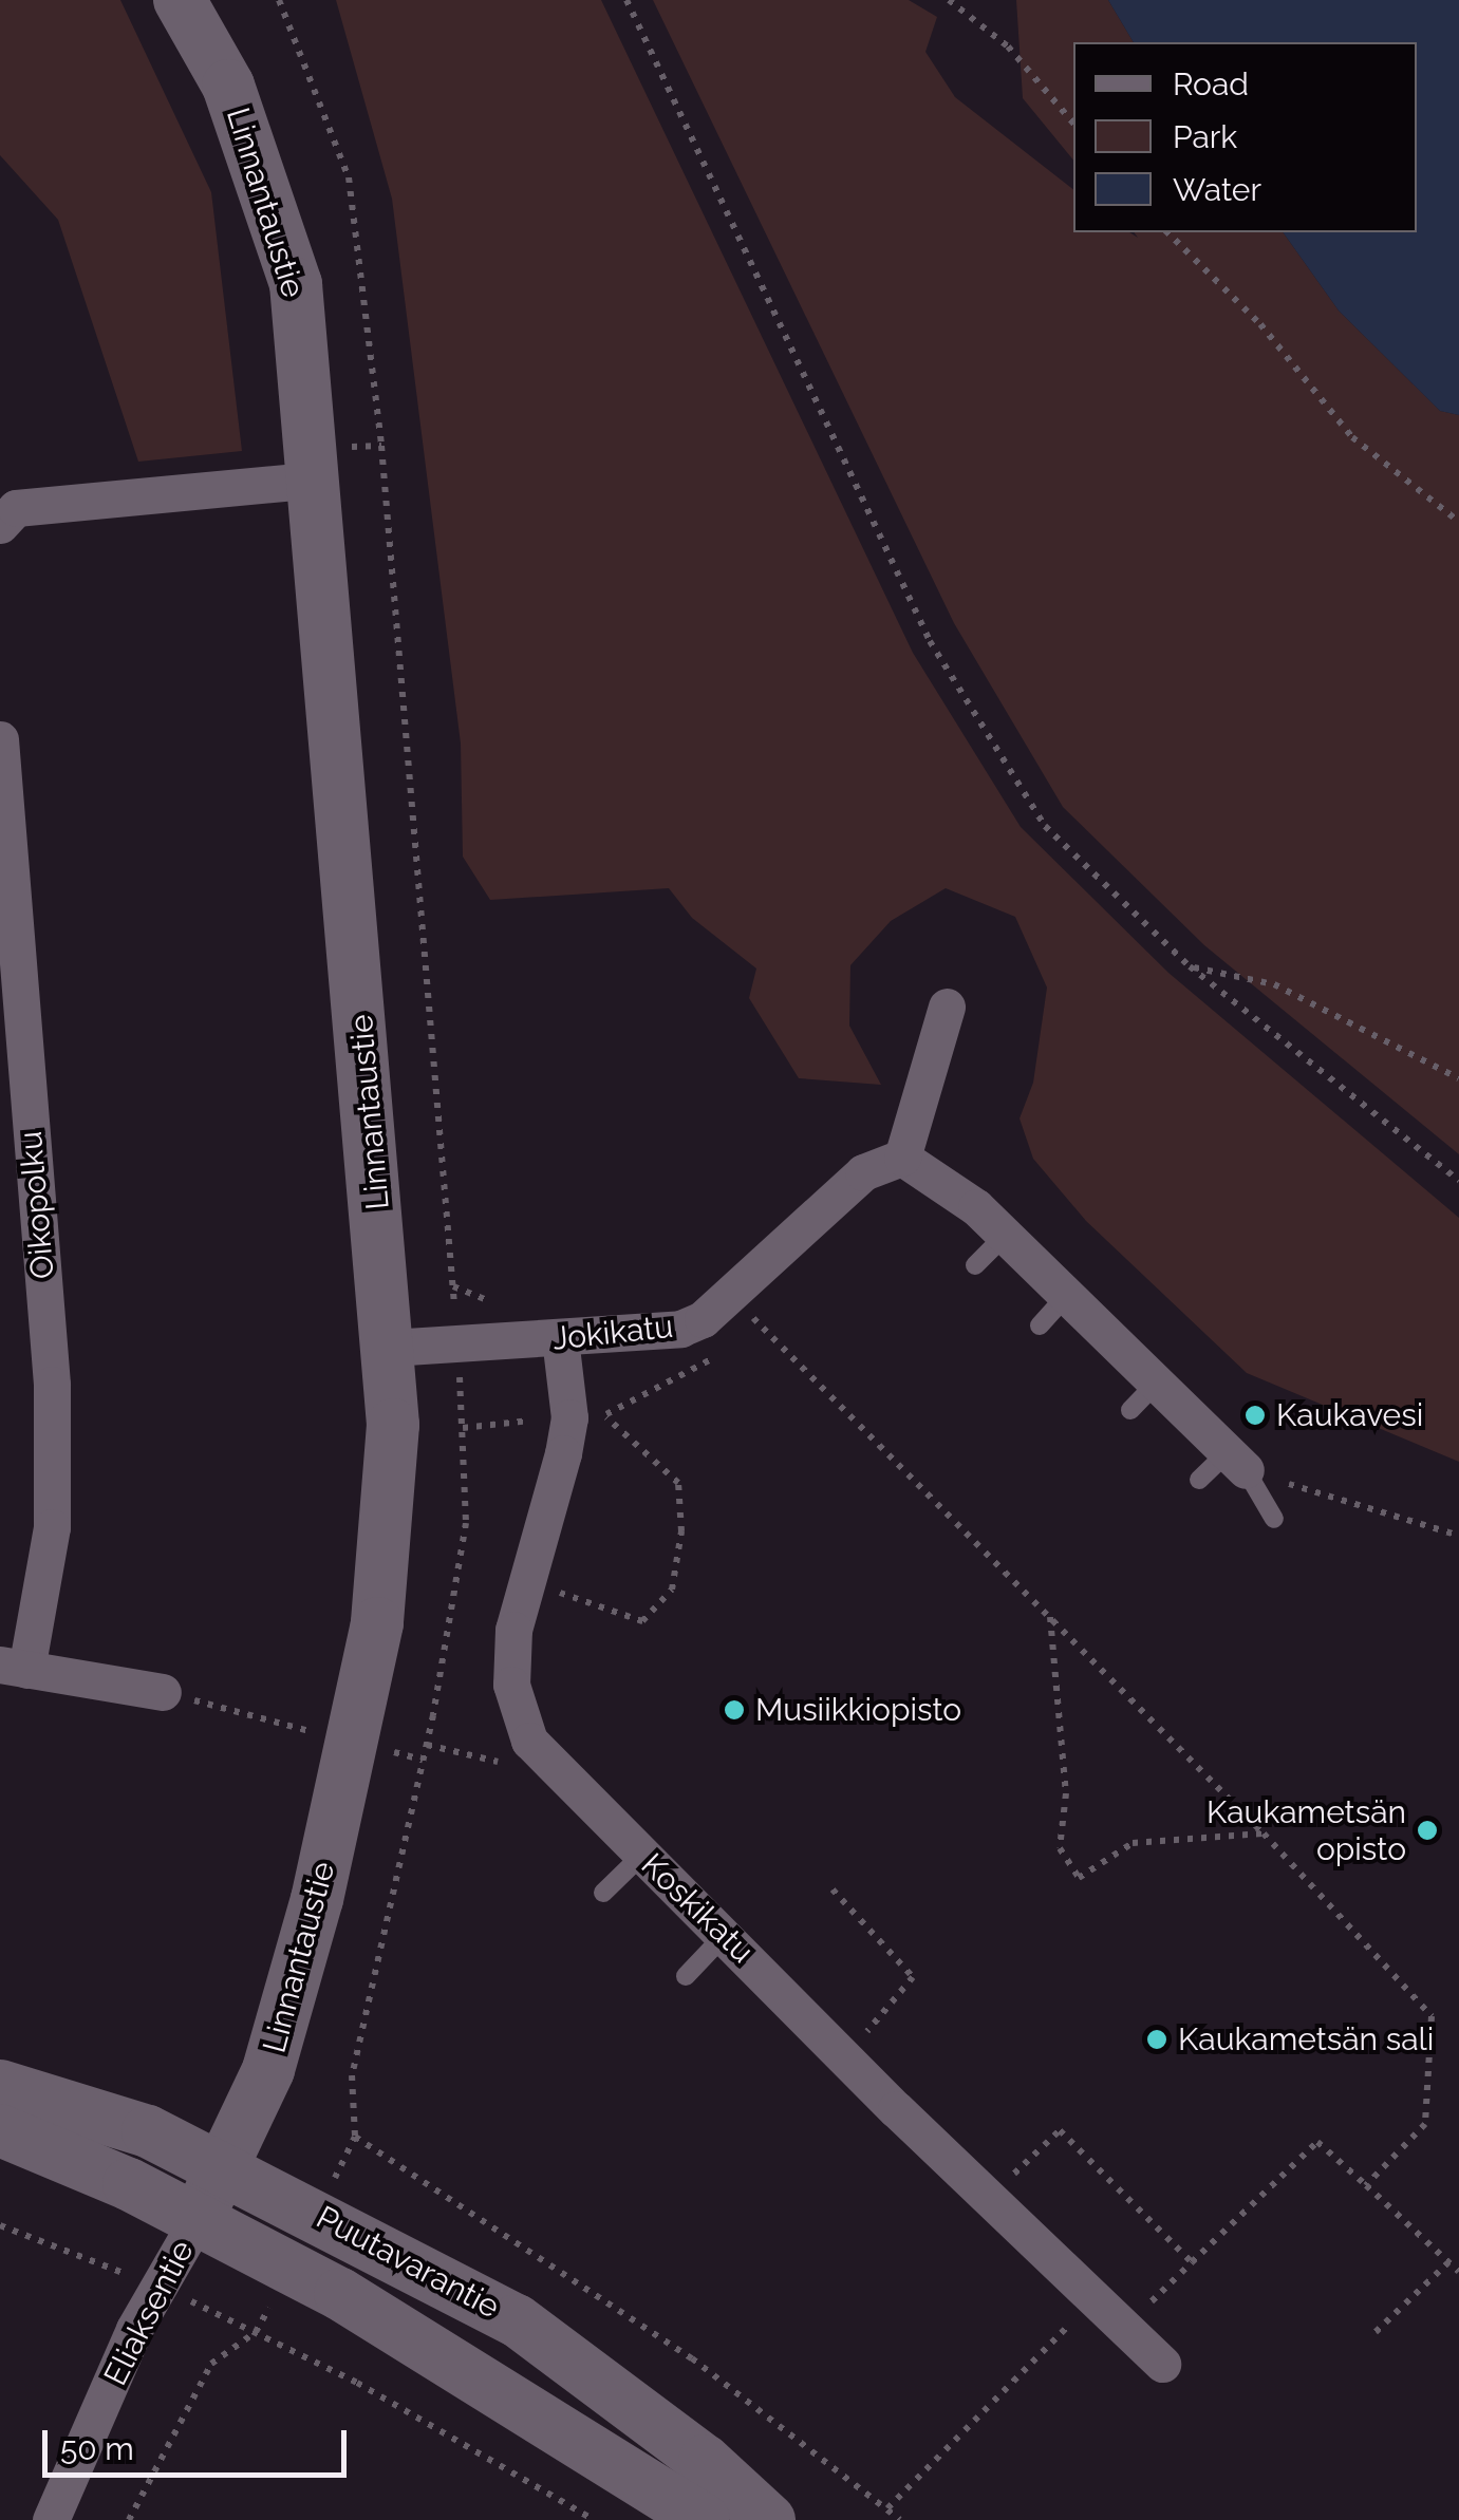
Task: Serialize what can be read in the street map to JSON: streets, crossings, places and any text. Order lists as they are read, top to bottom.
{
  "streets": {
    "street": [
      "Linnantaustie",
      "Oikopolku",
      "Jokikatu",
      "Koskikatu",
      "Puutavarantie",
      "Eliaksentie"
    ]
  },
  "crossings": [
    ["Linnantaustie", "Jokikatu"],
    ["Linnantaustie", "Puutavarantie"],
    ["Linnantaustie", "Eliaksentie"],
    ["Jokikatu", "Koskikatu"],
    ["Puutavarantie", "Eliaksentie"]
  ],
  "places": [
    "Kaukavesi",
    "Musiikkiopisto",
    "Kaukametsän opisto",
    "Kaukametsän sali"
  ],
  "legend": ["Road", "Park", "Water"],
  "scale_bar": "50 m"
}
